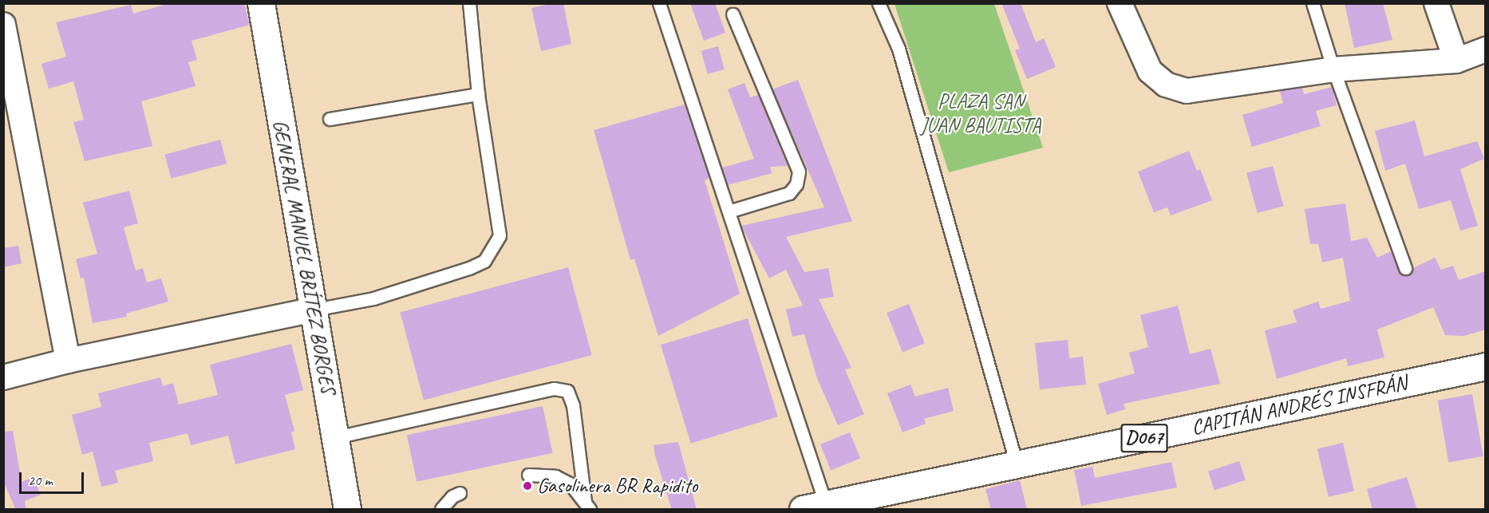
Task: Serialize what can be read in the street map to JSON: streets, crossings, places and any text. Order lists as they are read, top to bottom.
{
  "streets": {
    "main road": ["GENERAL MANUEL BRÍTEZ BORGES", "CAPITÁN ANDRÉS INSFRÁN", "D067"]
  },
  "parks": ["PLAZA SAN JUAN BAUTISTA"],
  "places": ["Gasolinera BR Rapidito"],
  "scale_bar": "20 m"
}
